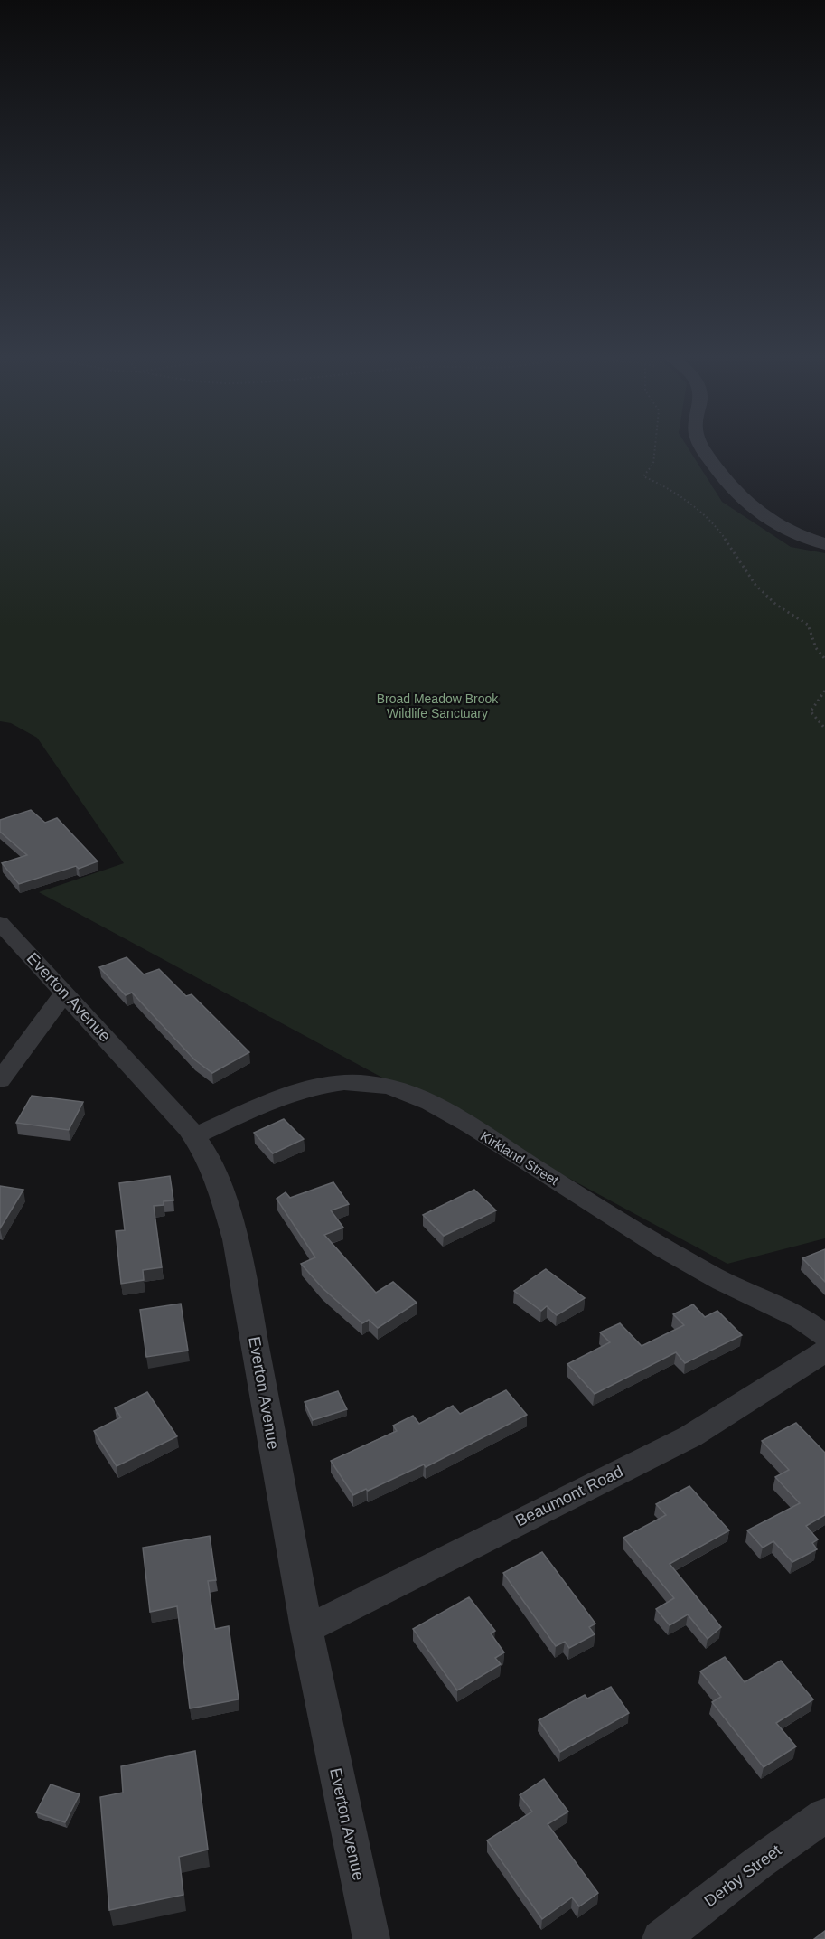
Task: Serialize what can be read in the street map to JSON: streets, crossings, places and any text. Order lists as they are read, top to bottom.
{
  "streets": {
    "street": [
      "Everton Avenue",
      "Kirkland Street",
      "Beaumont Road",
      "Derby Street"
    ]
  },
  "crossings": [
    ["Everton Avenue", "Kirkland Street"],
    ["Everton Avenue", "Beaumont Road"]
  ],
  "parks": ["Broad Meadow Brook Wildlife Sanctuary"]
}
